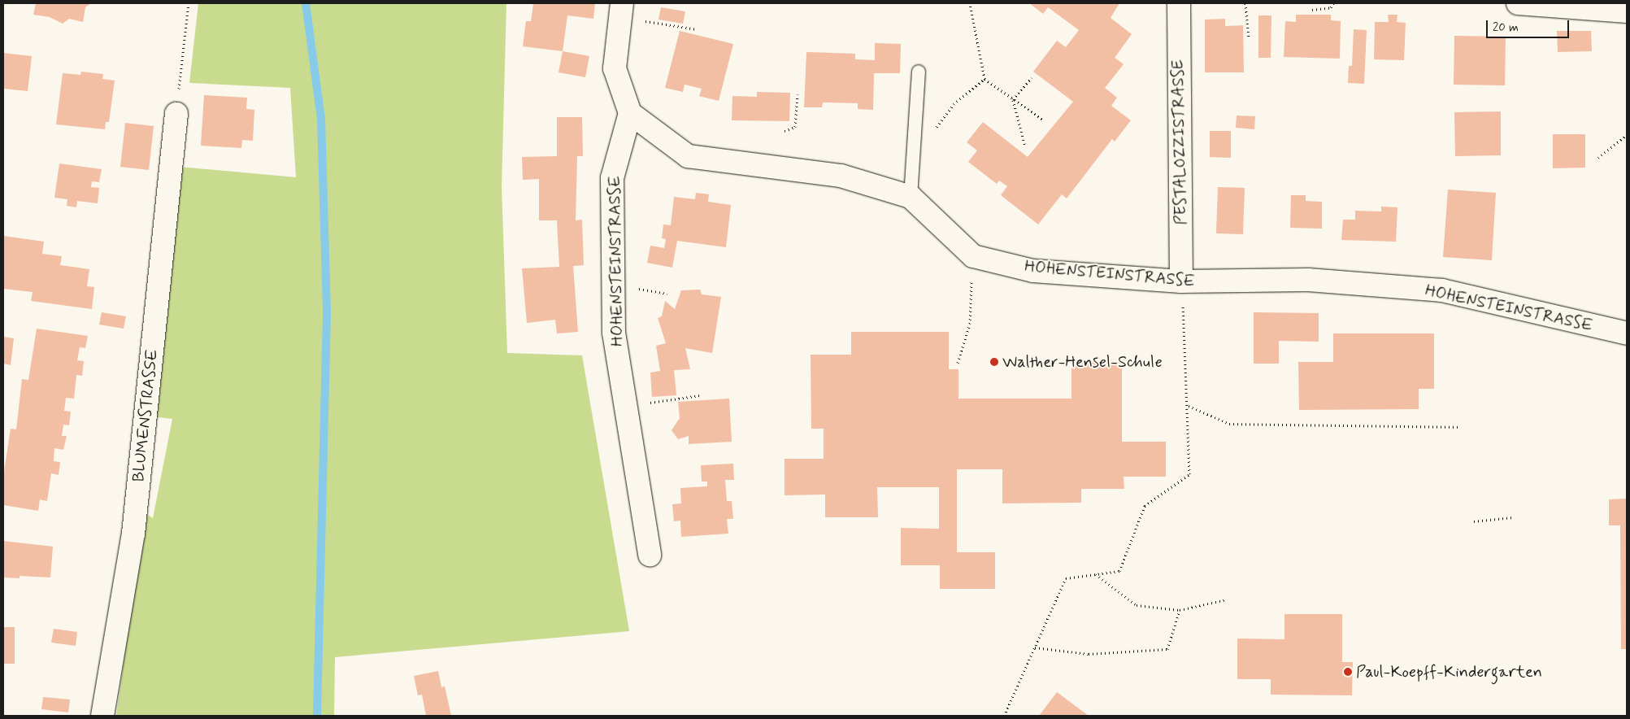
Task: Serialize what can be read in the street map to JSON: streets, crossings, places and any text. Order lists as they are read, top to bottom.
{
  "streets": {
    "street": ["PESTALOZZISTRASSE", "HOHENSTEINSTRASSE", "BLUMENSTRASSE"]
  },
  "crossings": [
    ["PESTALOZZISTRASSE", "HOHENSTEINSTRASSE"]
  ],
  "places": ["Walther-Hensel-Schule", "Paul-Koepff-Kindergarten"],
  "scale_bar": "20 m"
}
